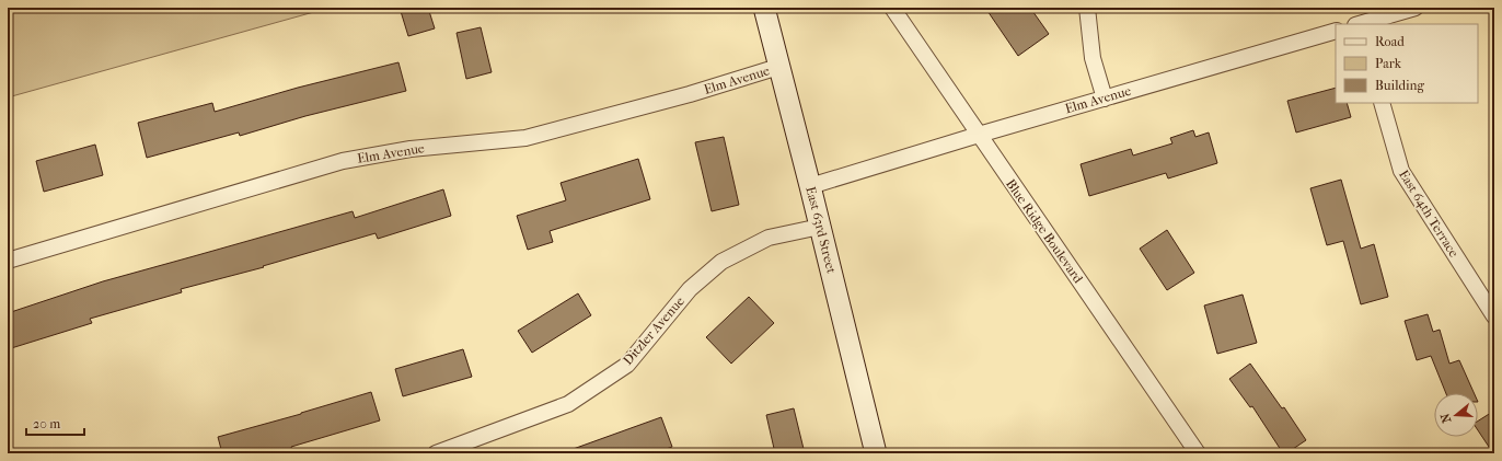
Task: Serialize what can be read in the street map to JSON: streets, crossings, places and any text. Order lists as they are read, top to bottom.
{
  "streets": {
    "main road": ["East 63rd Street"],
    "street": [
      "Elm Avenue",
      "East 64th Terrace",
      "Blue Ridge Boulevard",
      "Ditzler Avenue"
    ]
  },
  "crossings": [
    ["Elm Avenue", "East 63rd Street"],
    ["Elm Avenue", "Blue Ridge Boulevard"],
    ["East 63rd Street", "Ditzler Avenue"]
  ],
  "legend": ["Road", "Park", "Building"],
  "scale_bar": "20 m",
  "north": "left"
}
